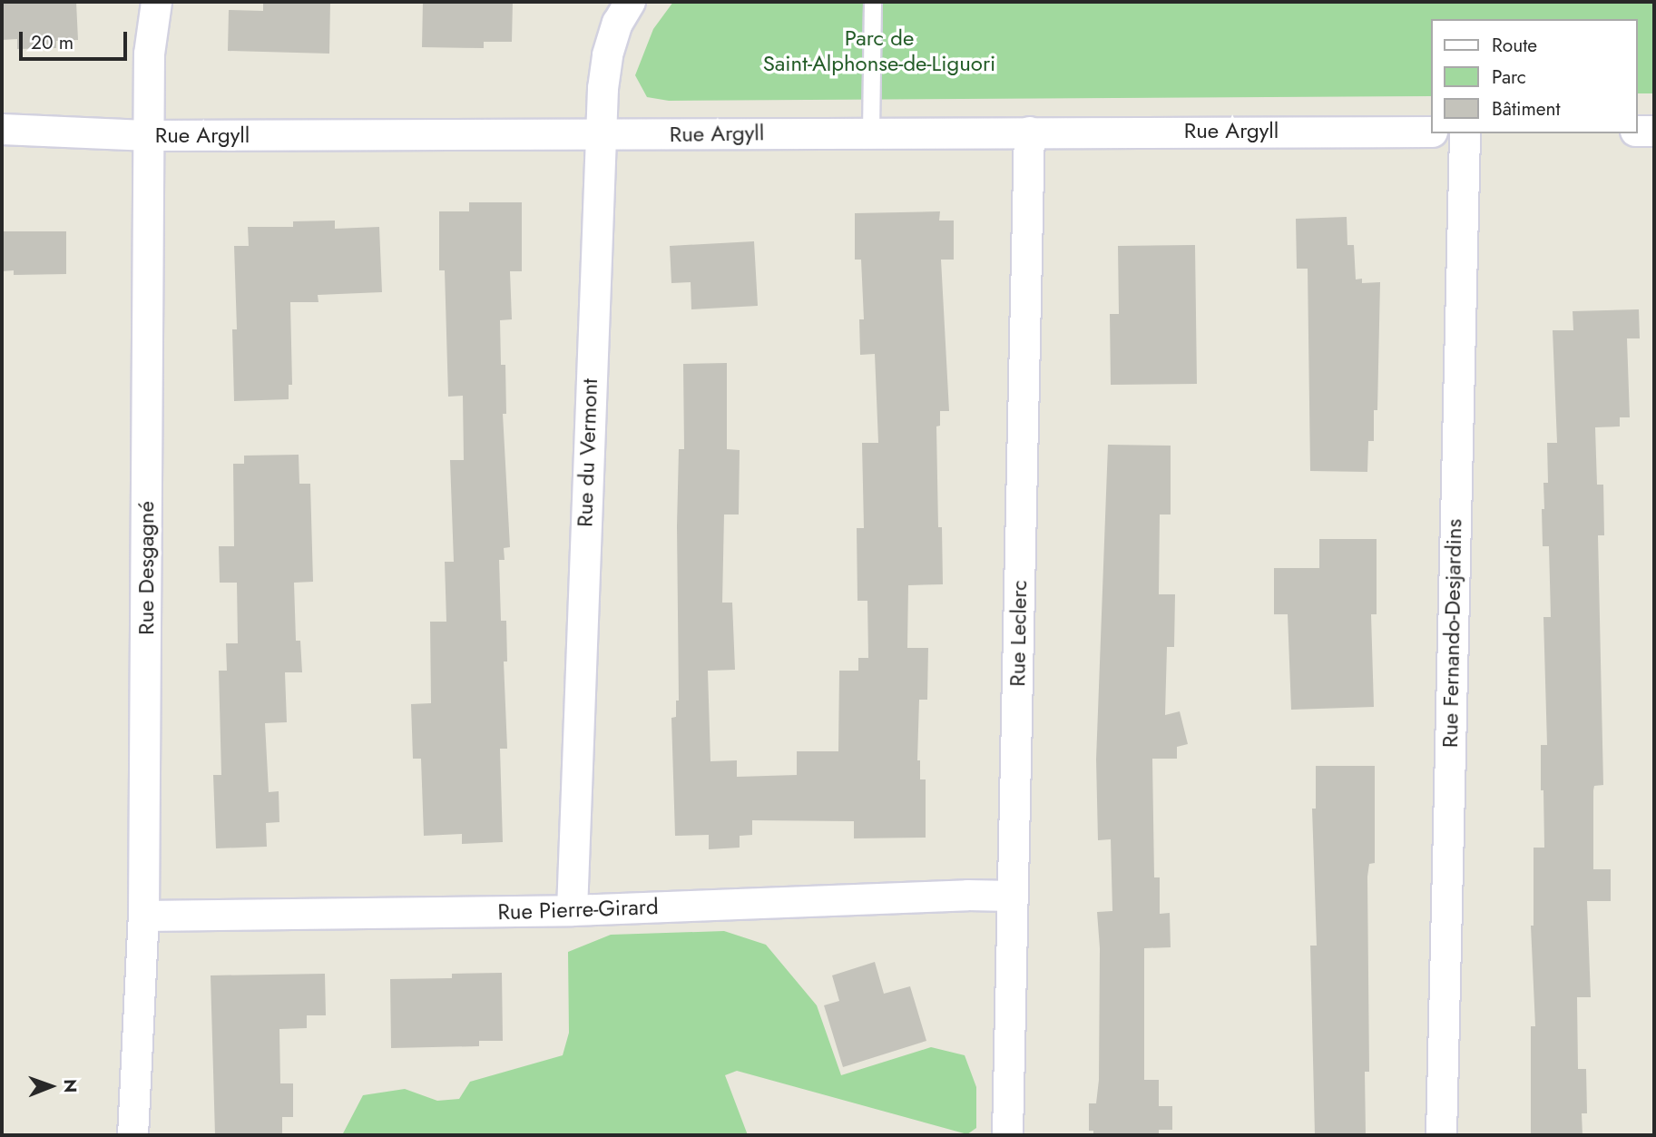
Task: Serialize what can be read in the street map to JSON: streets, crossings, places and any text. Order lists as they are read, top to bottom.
{
  "streets": {
    "street": [
      "Rue Argyll",
      "Rue du Vermont",
      "Rue Desgagné",
      "Rue Leclerc",
      "Rue Fernando-Desjardins",
      "Rue Pierre-Girard"
    ]
  },
  "crossings": [
    ["Rue Argyll", "Rue du Vermont"],
    ["Rue Argyll", "Rue Desgagné"],
    ["Rue Argyll", "Rue Leclerc"],
    ["Rue du Vermont", "Rue Pierre-Girard"],
    ["Rue Desgagné", "Rue Pierre-Girard"],
    ["Rue Leclerc", "Rue Pierre-Girard"]
  ],
  "parks": ["Parc de Saint-Alphonse-de-Liguori"],
  "legend": ["Route", "Parc", "Bâtiment"],
  "scale_bar": "20 m",
  "north": "right"
}
